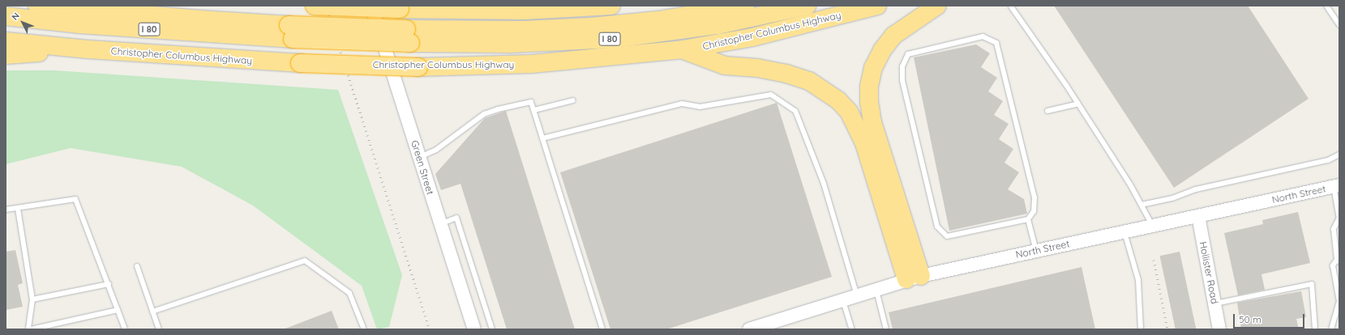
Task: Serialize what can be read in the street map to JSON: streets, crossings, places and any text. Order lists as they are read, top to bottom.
{
  "streets": {
    "highway": ["I 80", "Christopher Columbus Highway"],
    "street": ["Green Street", "North Street", "Hollister Road"]
  },
  "crossings": [
    ["North Street", "Hollister Road"]
  ],
  "scale_bar": "50 m",
  "north": "top left"
}
